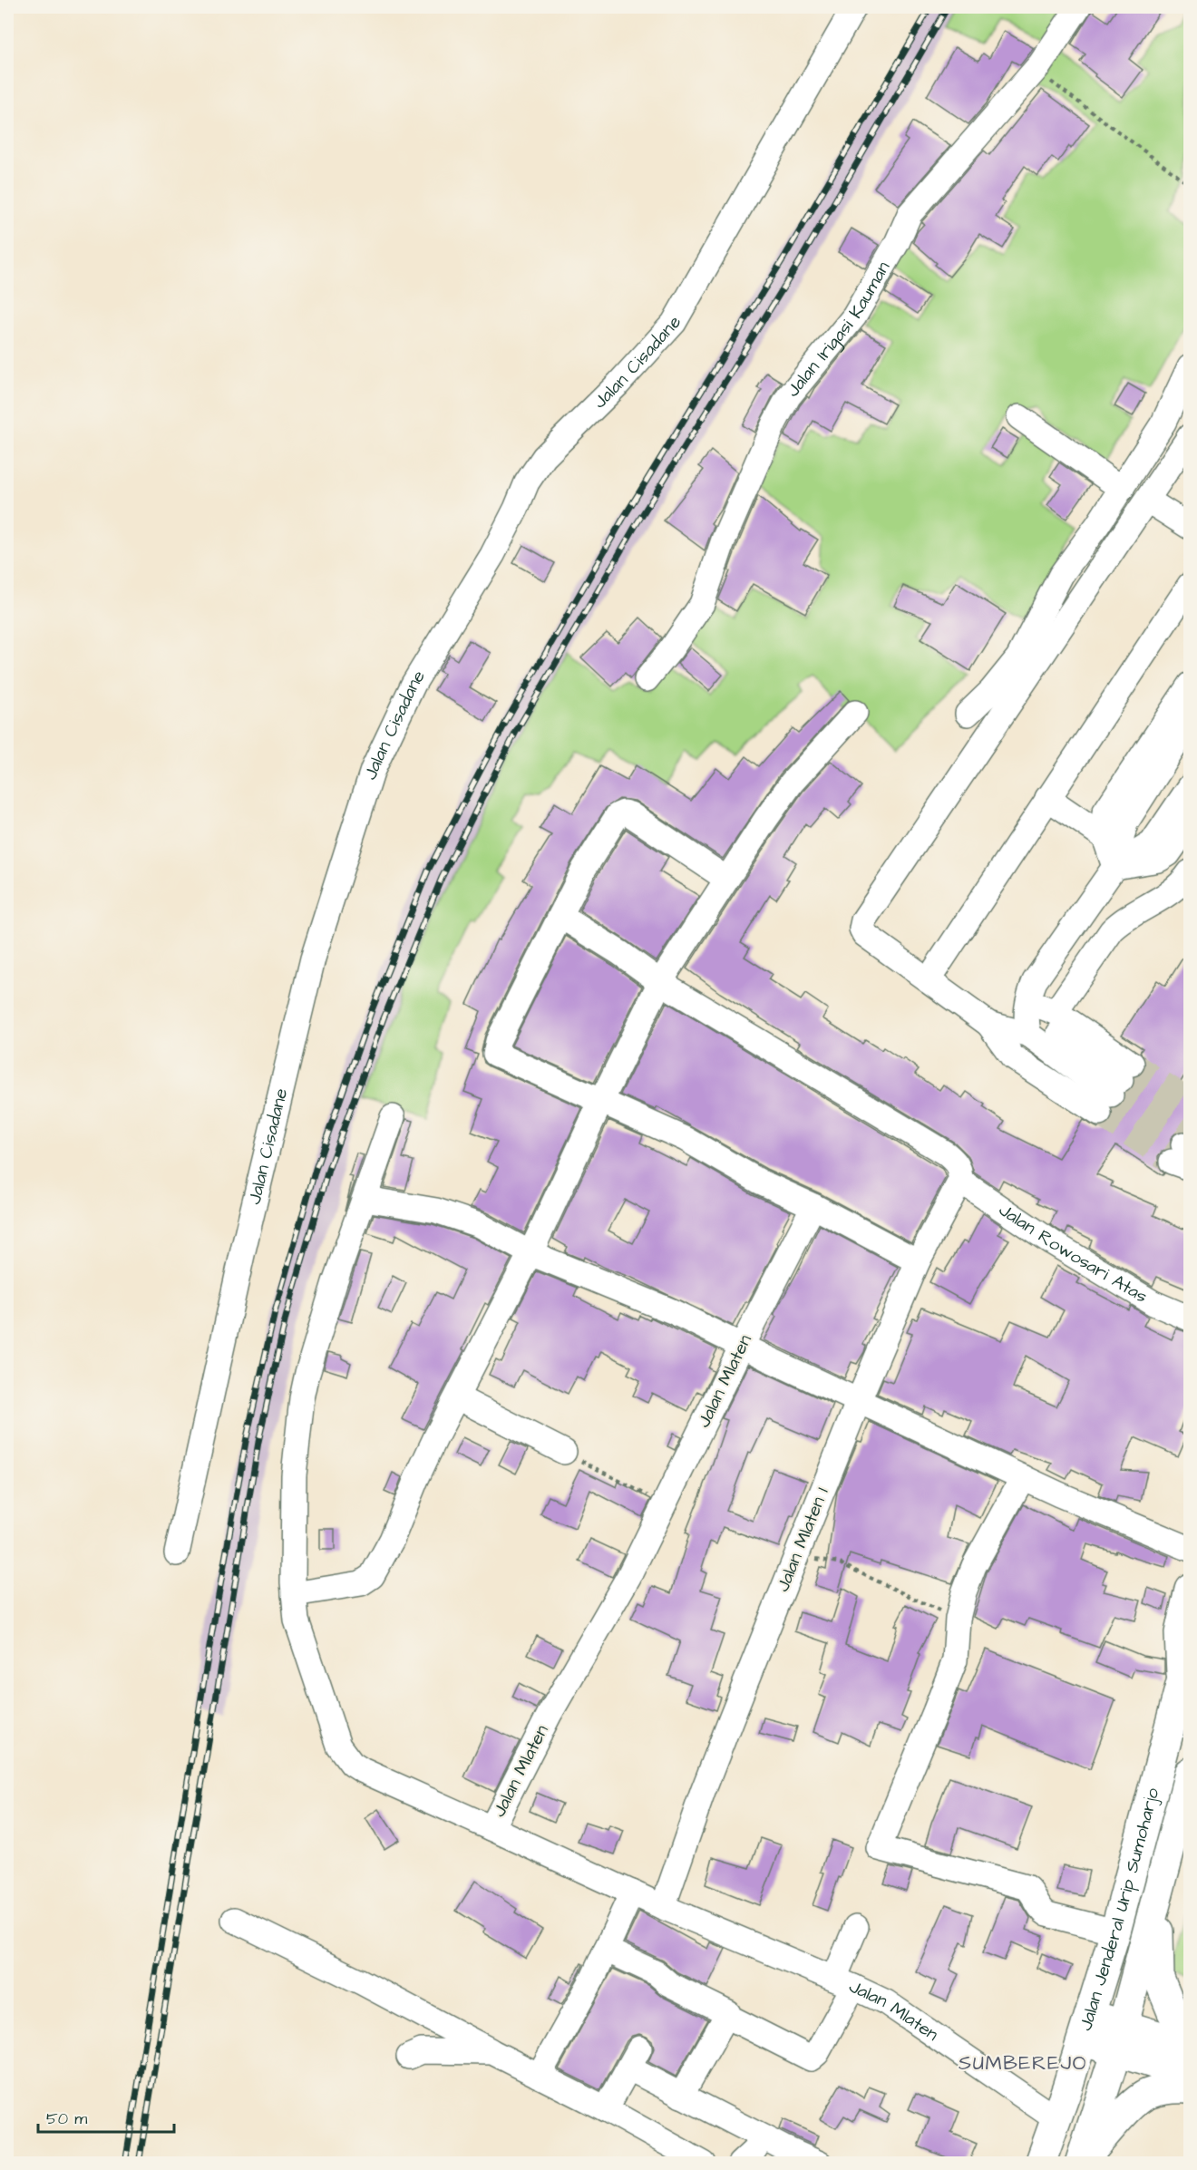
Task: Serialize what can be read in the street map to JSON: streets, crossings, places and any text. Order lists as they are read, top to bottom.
{
  "streets": {
    "highway": ["Jalan Jenderal Urip Sumoharjo"],
    "street": [
      "Jalan Irigasi Kauman",
      "Jalan Cisadane",
      "Jalan Rowosari Atas",
      "Jalan Mlaten",
      "Jalan Mlaten 1"
    ]
  },
  "crossings": [
    ["Jalan Rowosari Atas", "Jalan Mlaten 1"],
    ["Jalan Mlaten", "Jalan Mlaten 1"],
    ["Jalan Mlaten", "Jalan Jenderal Urip Sumoharjo"]
  ],
  "districts": ["SUMBEREJO"],
  "scale_bar": "50 m"
}
